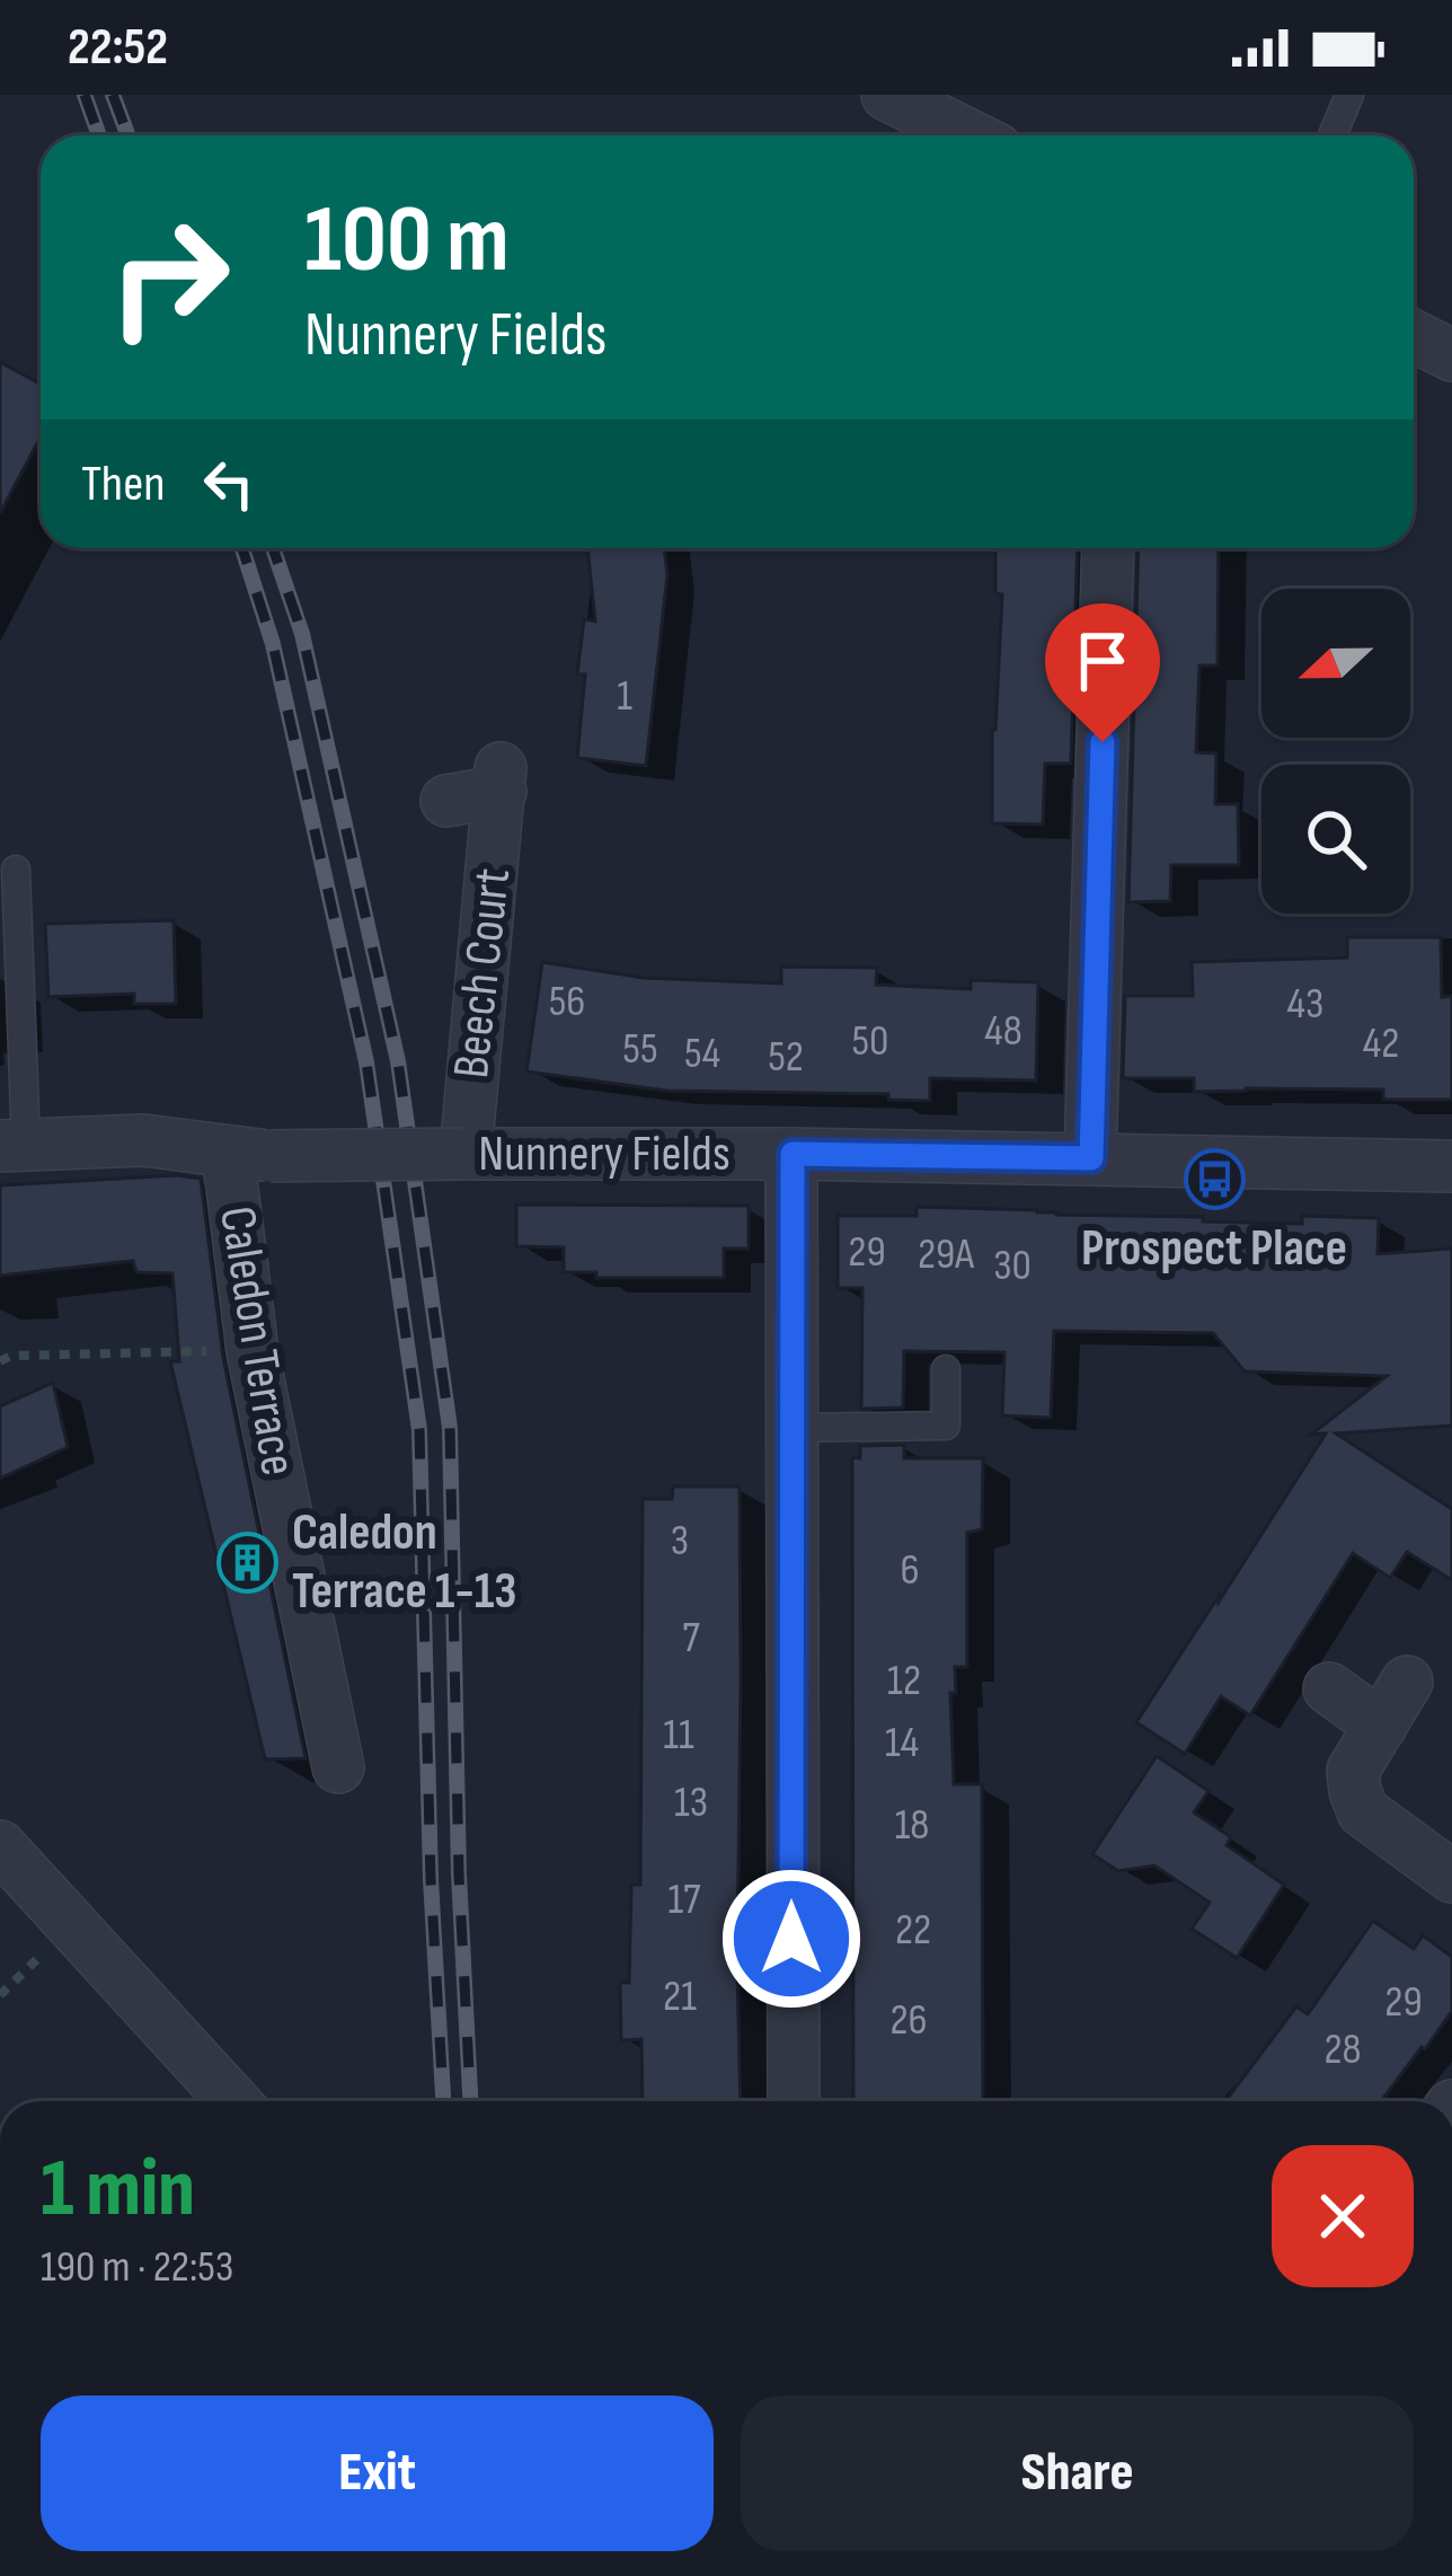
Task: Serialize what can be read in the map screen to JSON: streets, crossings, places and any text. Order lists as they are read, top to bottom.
{
  "streets": {
    "street": ["Beech Court", "Nunnery Fields", "Caledon Terrace"]
  },
  "crossings": [
    ["Beech Court", "Nunnery Fields"],
    ["Nunnery Fields", "Caledon Terrace"]
  ],
  "places": {
    "bus stop": ["Prospect Place"],
    "building": ["Caledon Terrace 1-13"]
  },
  "house_numbers": [
    "1",
    "56",
    "43",
    "48",
    "50",
    "42",
    "55",
    "54",
    "52",
    "29",
    "29A",
    "30",
    "3",
    "6",
    "7",
    "12",
    "11",
    "14",
    "13",
    "18",
    "17",
    "22",
    "21",
    "29",
    "26",
    "28"
  ],
  "north": "left",
  "page": {
    "status": "22:52",
    "turn": ["100 m", "Nunnery Fields"],
    "then": "Then",
    "heading": ["1 min", "190 m · 22:53"],
    "buttons": ["Exit", "Share"]
  }
}
